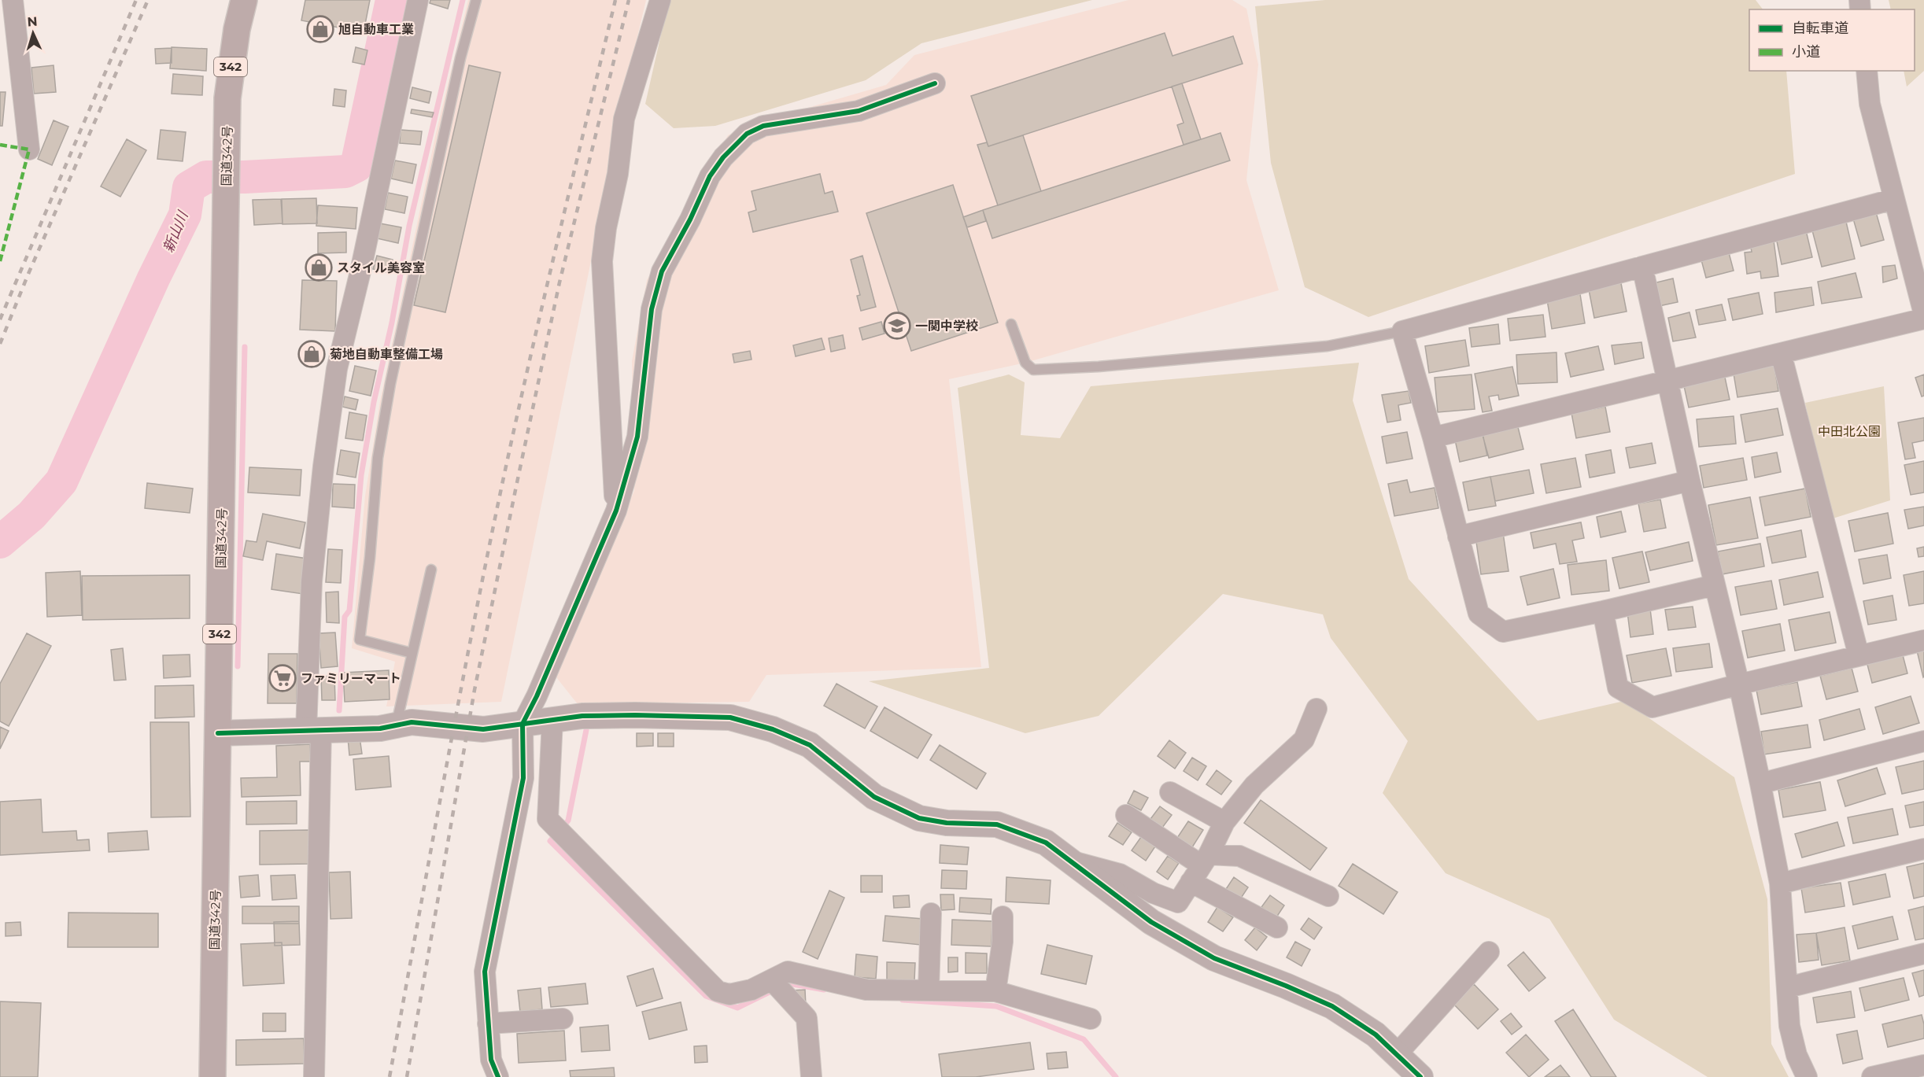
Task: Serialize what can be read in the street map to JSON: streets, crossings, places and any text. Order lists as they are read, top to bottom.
{
  "streets": {
    "highway": ["342", "国道342号"]
  },
  "water": ["新山川"],
  "parks": ["中田北公園"],
  "places": {
    "shop": ["旭自動車工業", "スタイル美容室", "菊地自動車整備工場"],
    "school or university": ["一関中学校"],
    "supermarket": ["ファミリーマート"]
  },
  "legend": ["自転車道", "小道"],
  "north": "top"
}
